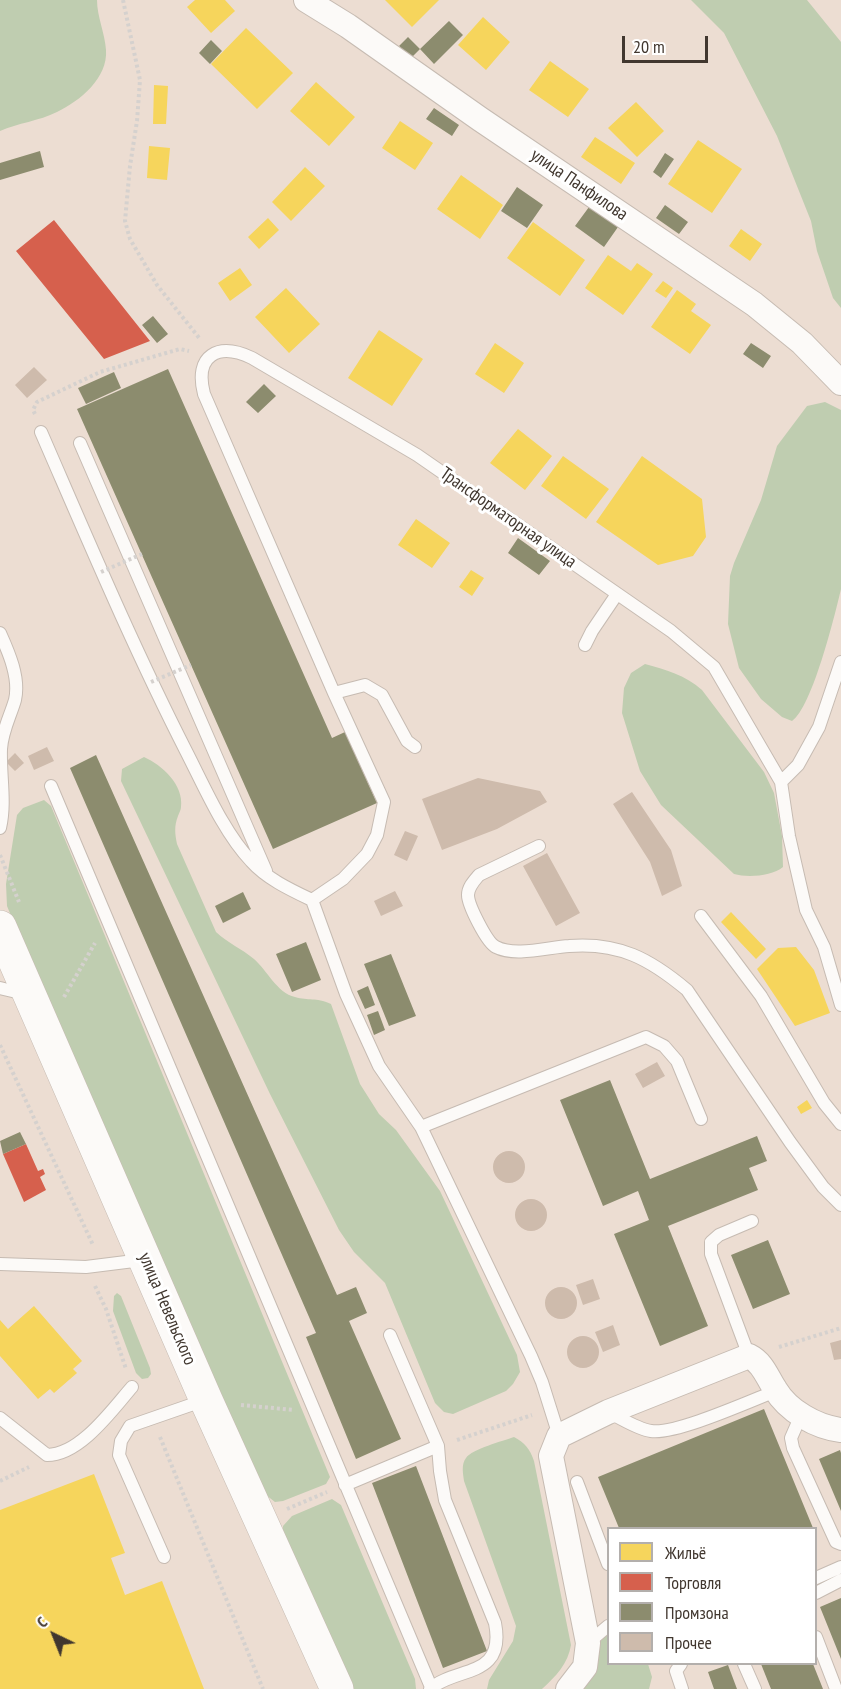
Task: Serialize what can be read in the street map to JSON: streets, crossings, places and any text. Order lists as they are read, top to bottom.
{
  "streets": {
    "main road": ["улица Невельского"],
    "street": ["улица Панфилова"],
    "lane": ["Трансформаторная улица"]
  },
  "legend": [
    "Жильё",
    "Торговля",
    "Промзона",
    "Прочее"
  ],
  "scale_bar": "20 m",
  "north": "top left"
}
